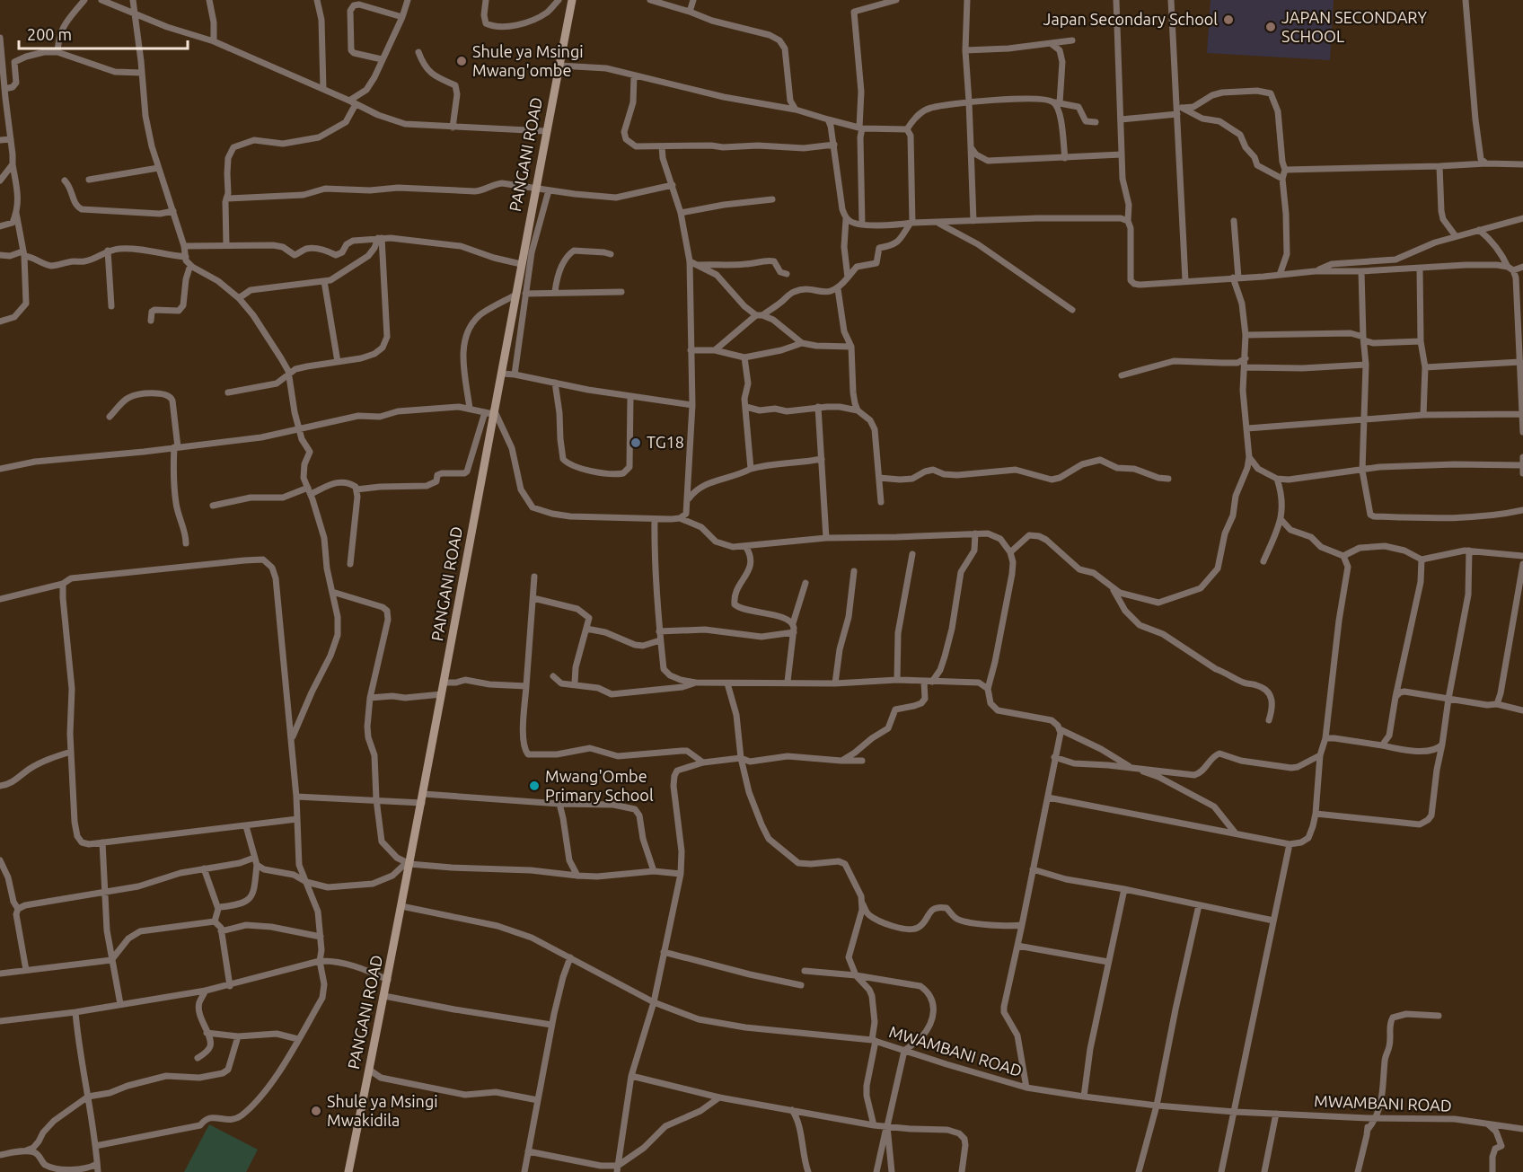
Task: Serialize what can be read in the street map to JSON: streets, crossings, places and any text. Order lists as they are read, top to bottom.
{
  "streets": {
    "main road": ["PANGANI ROAD"],
    "street": ["MWAMBANI ROAD"]
  },
  "crossings": [
    ["PANGANI ROAD", "MWAMBANI ROAD"]
  ],
  "places": [
    "Japan Secondary School",
    "JAPAN SECONDARY SCHOOL",
    "Shule ya Msingi Mwang'ombe",
    "TG18",
    "Mwang'Ombe Primary School",
    "Shule ya Msingi Mwakidila"
  ],
  "scale_bar": "200 m"
}
